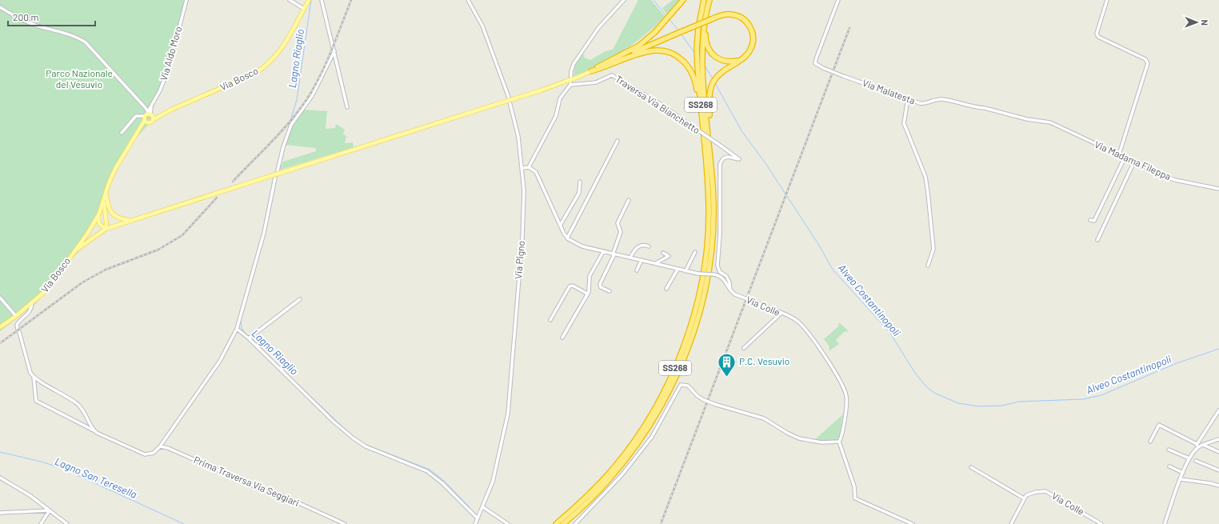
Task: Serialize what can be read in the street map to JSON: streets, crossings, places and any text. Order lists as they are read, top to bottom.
{
  "streets": {
    "highway": ["SS268"],
    "main road": ["Via Bosco"],
    "street": [
      "Via Aldo Moro",
      "Via Malatesta",
      "Traversa Via Bianchetto",
      "Via Madama Fileppa",
      "Via Pigno",
      "Via Colle",
      "Prima Traversa Via Seggiari"
    ]
  },
  "crossings": [
    ["Via Aldo Moro", "Via Bosco"],
    ["Via Malatesta", "Via Madama Fileppa"],
    ["Traversa Via Bianchetto", "Via Colle"]
  ],
  "water": ["Lagno Riaglio", "Alveo Costantinopoli", "Lagno San Teresella"],
  "parks": ["Parco Nazionale del Vesuvio"],
  "places": {
    "building": ["P.C. Vesuvio"]
  },
  "scale_bar": "200 m",
  "north": "right"
}
